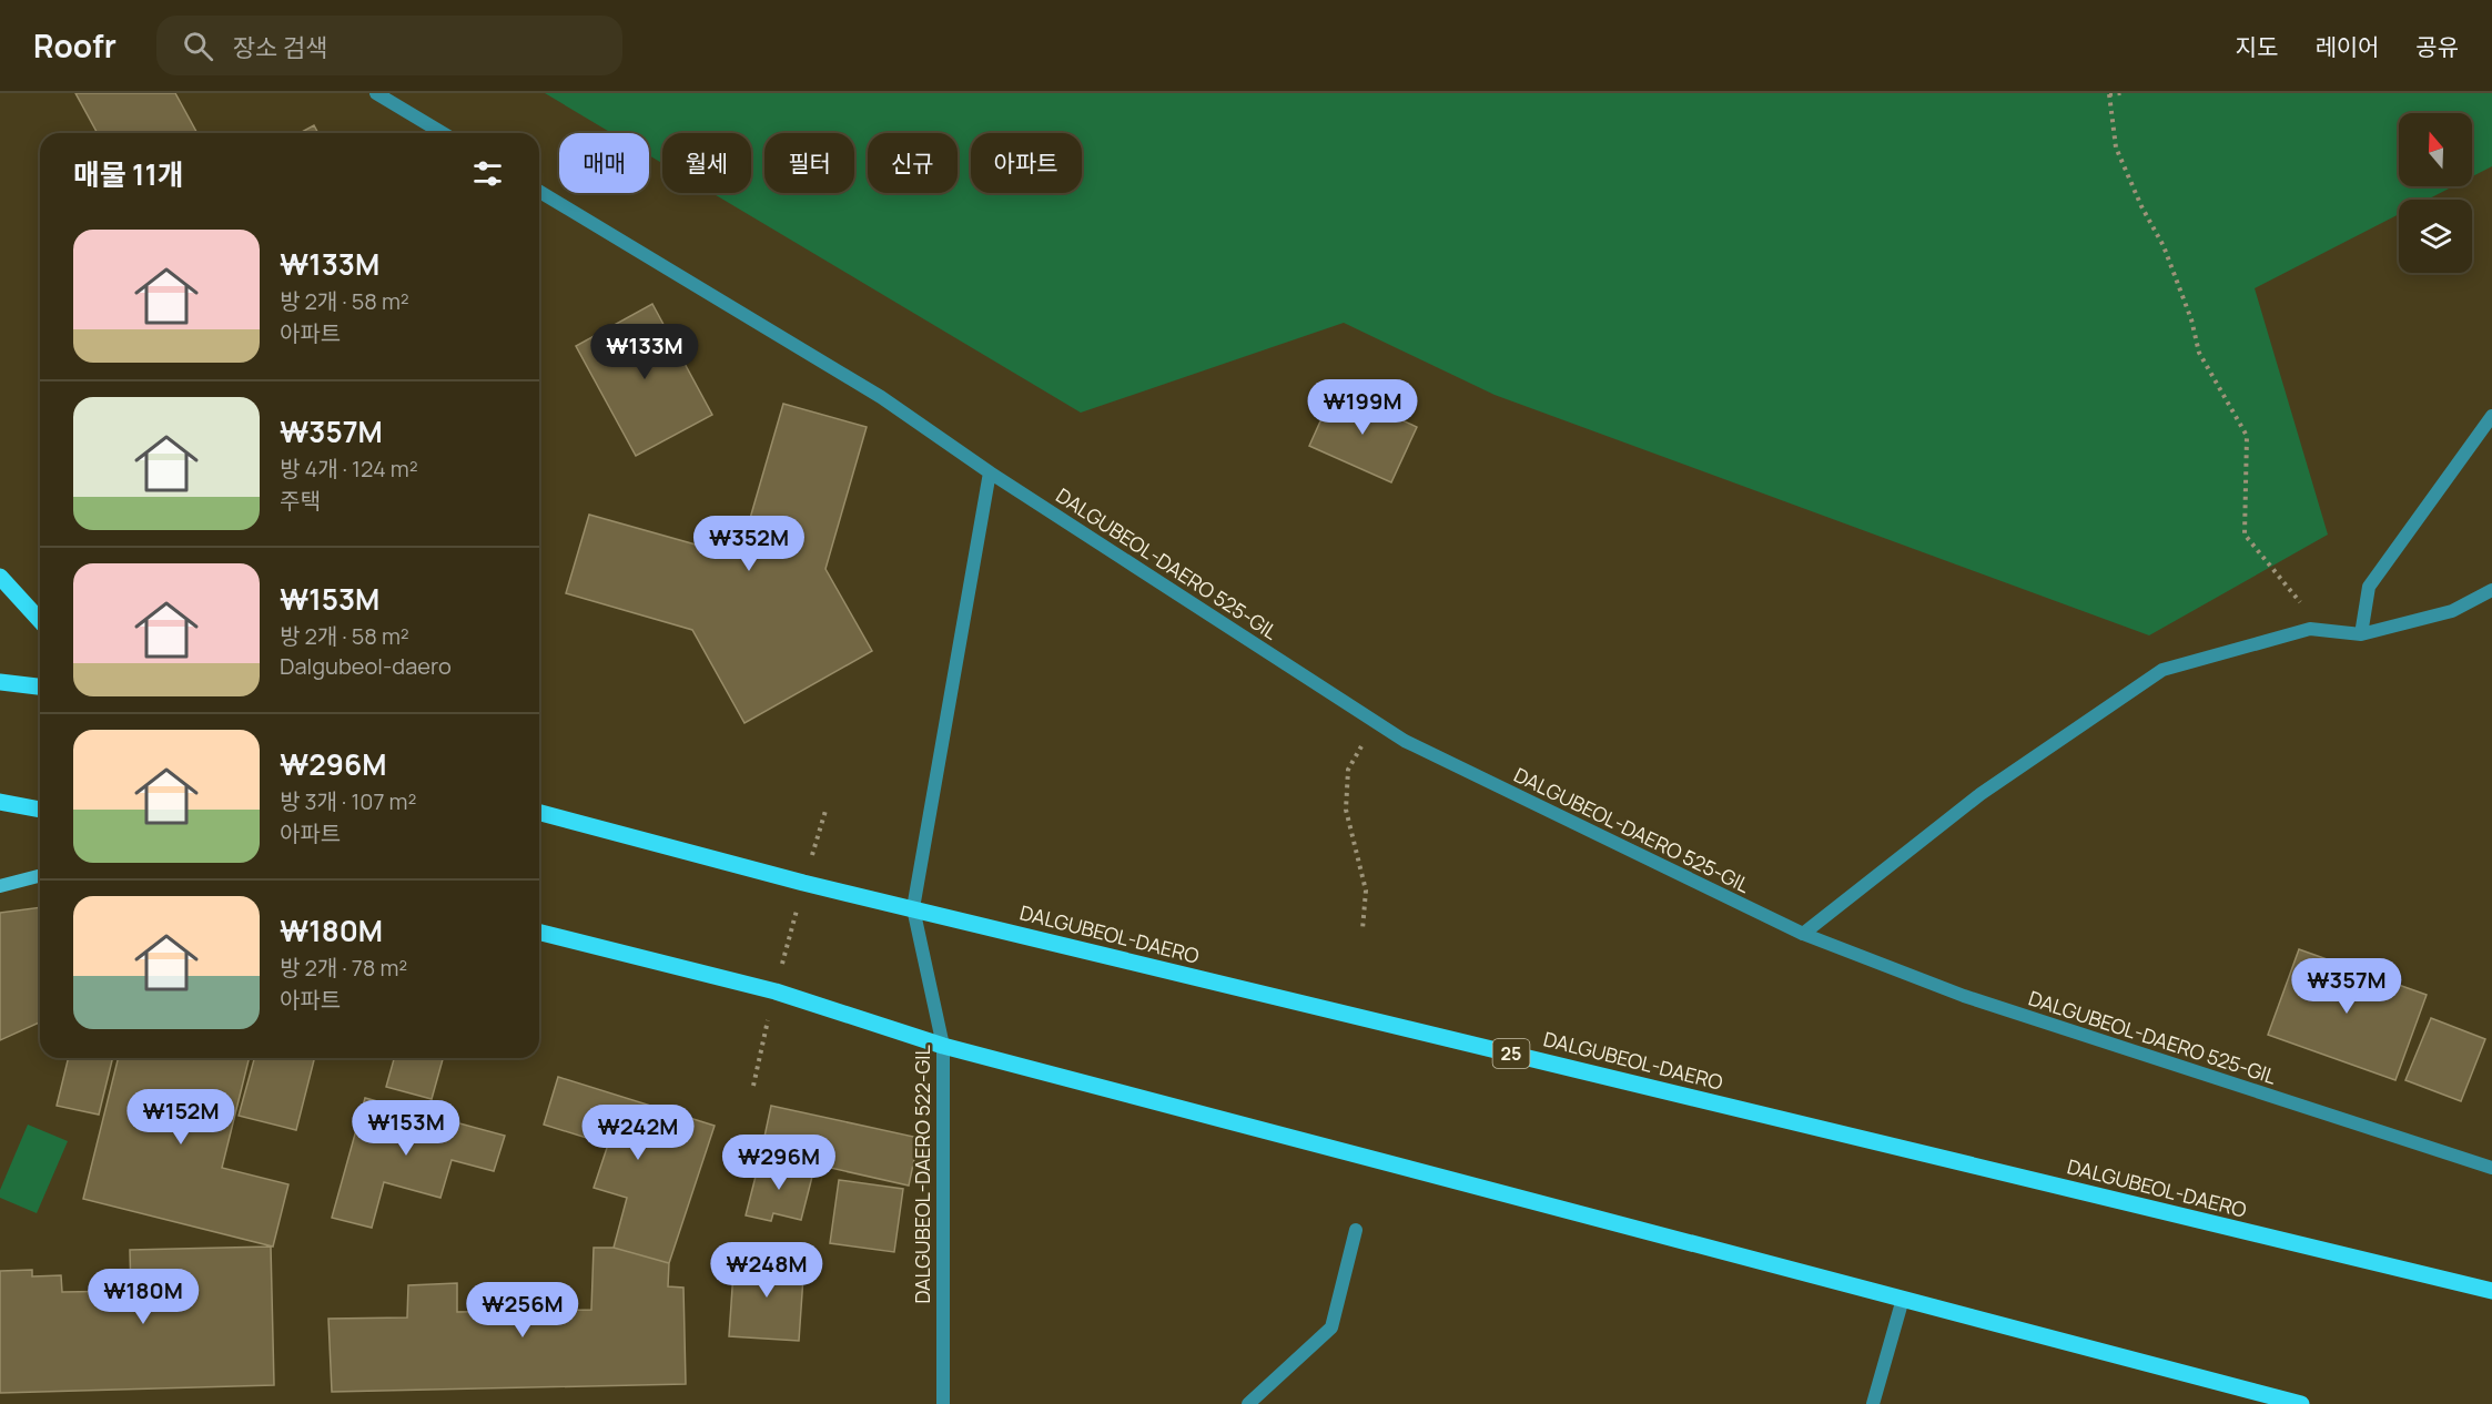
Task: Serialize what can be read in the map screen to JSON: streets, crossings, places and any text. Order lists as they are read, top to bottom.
{
  "streets": {
    "main road": ["DALGUBEOL-DAERO", "25"],
    "street": ["DALGUBEOL-DAERO 525-GIL", "DALGUBEOL-DAERO 522-GIL"]
  },
  "crossings": [
    ["DALGUBEOL-DAERO", "DALGUBEOL-DAERO 522-GIL"]
  ],
  "north": "top",
  "page": {
    "header": "Roofr",
    "search": "장소 검색",
    "nav": ["지도", "레이어", "공유"],
    "chip": [
      "매매",
      "월세",
      "필터",
      "신규",
      "아파트"
    ],
    "heading": "매물 11개",
    "list": [
      {
        "name": "₩133M",
        "note": "방 2개 · 58 m² · 아파트"
      },
      {
        "name": "₩357M",
        "note": "방 4개 · 124 m² · 주택"
      },
      {
        "name": "₩153M",
        "note": "방 2개 · 58 m² · Dalgubeol-daero"
      },
      {
        "name": "₩296M",
        "note": "방 3개 · 107 m² · 아파트"
      },
      {
        "name": "₩180M",
        "note": "방 2개 · 78 m² · 아파트"
      }
    ],
    "price": [
      "₩133M",
      "₩199M",
      "₩352M",
      "₩357M",
      "₩152M",
      "₩153M",
      "₩242M",
      "₩296M",
      "₩248M",
      "₩180M",
      "₩256M"
    ]
  }
}
